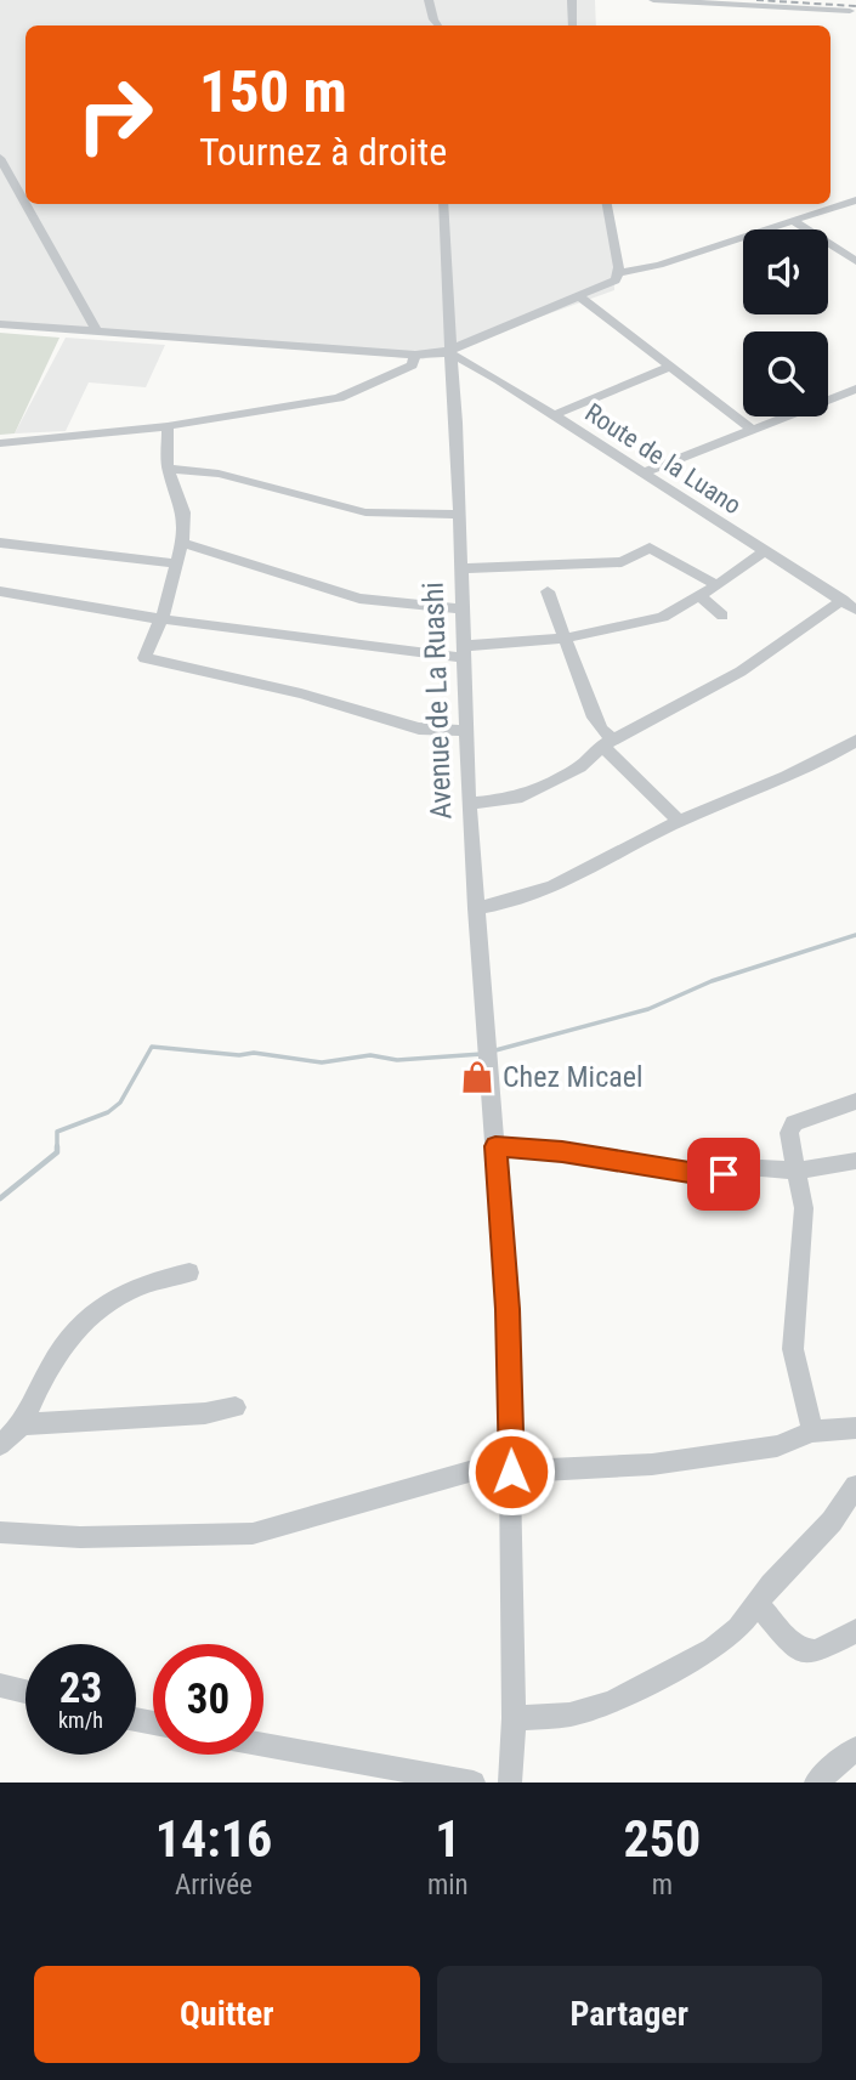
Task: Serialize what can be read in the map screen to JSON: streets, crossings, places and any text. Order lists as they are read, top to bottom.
{
  "streets": {
    "street": ["Route de la Luano", "Avenue de La Ruashi"]
  },
  "crossings": [
    ["Route de la Luano", "Avenue de La Ruashi"]
  ],
  "places": {
    "shop": ["Chez Micael"]
  },
  "page": {
    "turn": ["150 m", "Tournez à droite"],
    "speed": "23 km/h",
    "limit": "30",
    "eta": [
      "14:16",
      "Arrivée",
      "1",
      "min",
      "250",
      "m"
    ],
    "buttons": ["Quitter", "Partager"]
  }
}
